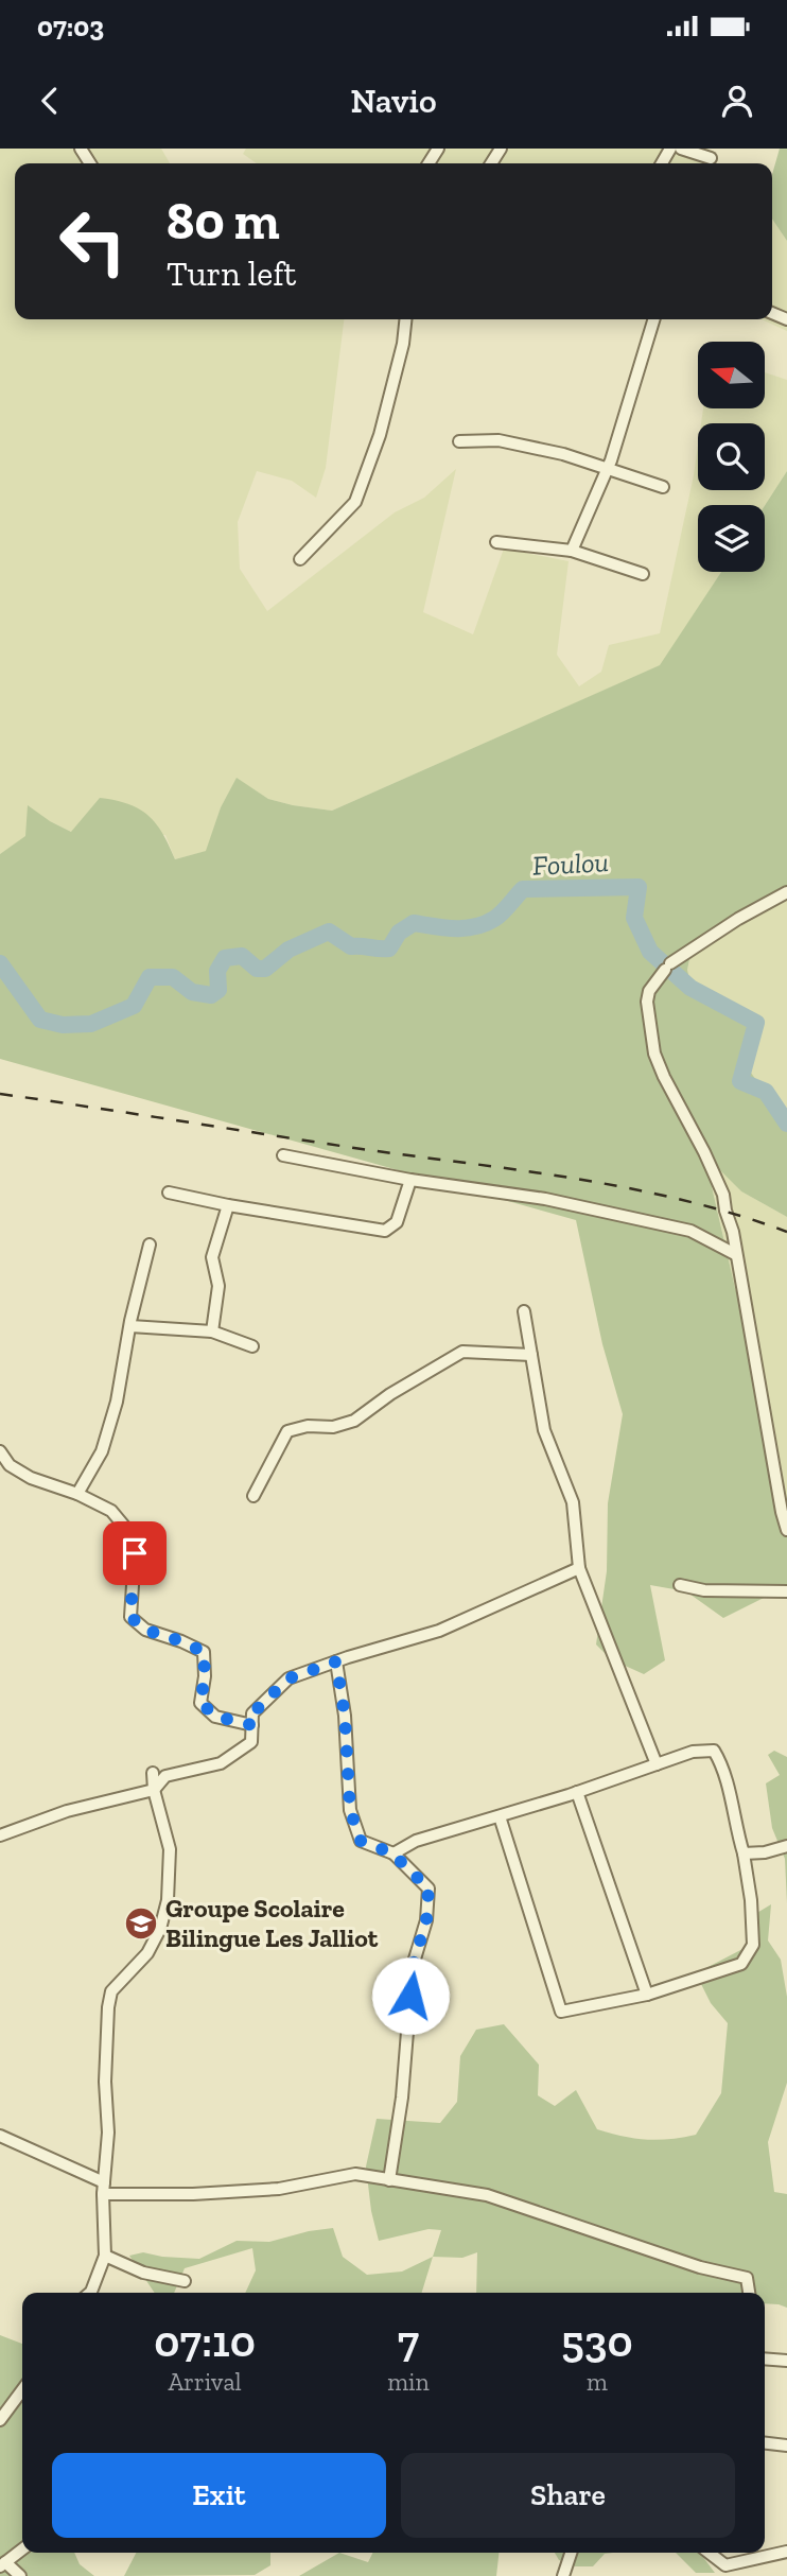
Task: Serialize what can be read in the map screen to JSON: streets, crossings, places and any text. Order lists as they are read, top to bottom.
{
  "water": ["Foulou"],
  "places": {
    "school or university": ["Groupe Scolaire Bilingue Les Jalliot"]
  },
  "north": "left",
  "page": {
    "status": "07:03",
    "header": "Navio",
    "turn": ["80 m", "Turn left"],
    "eta": [
      "07:10",
      "Arrival",
      "7",
      "min",
      "530",
      "m"
    ],
    "buttons": ["Exit", "Share"]
  }
}
